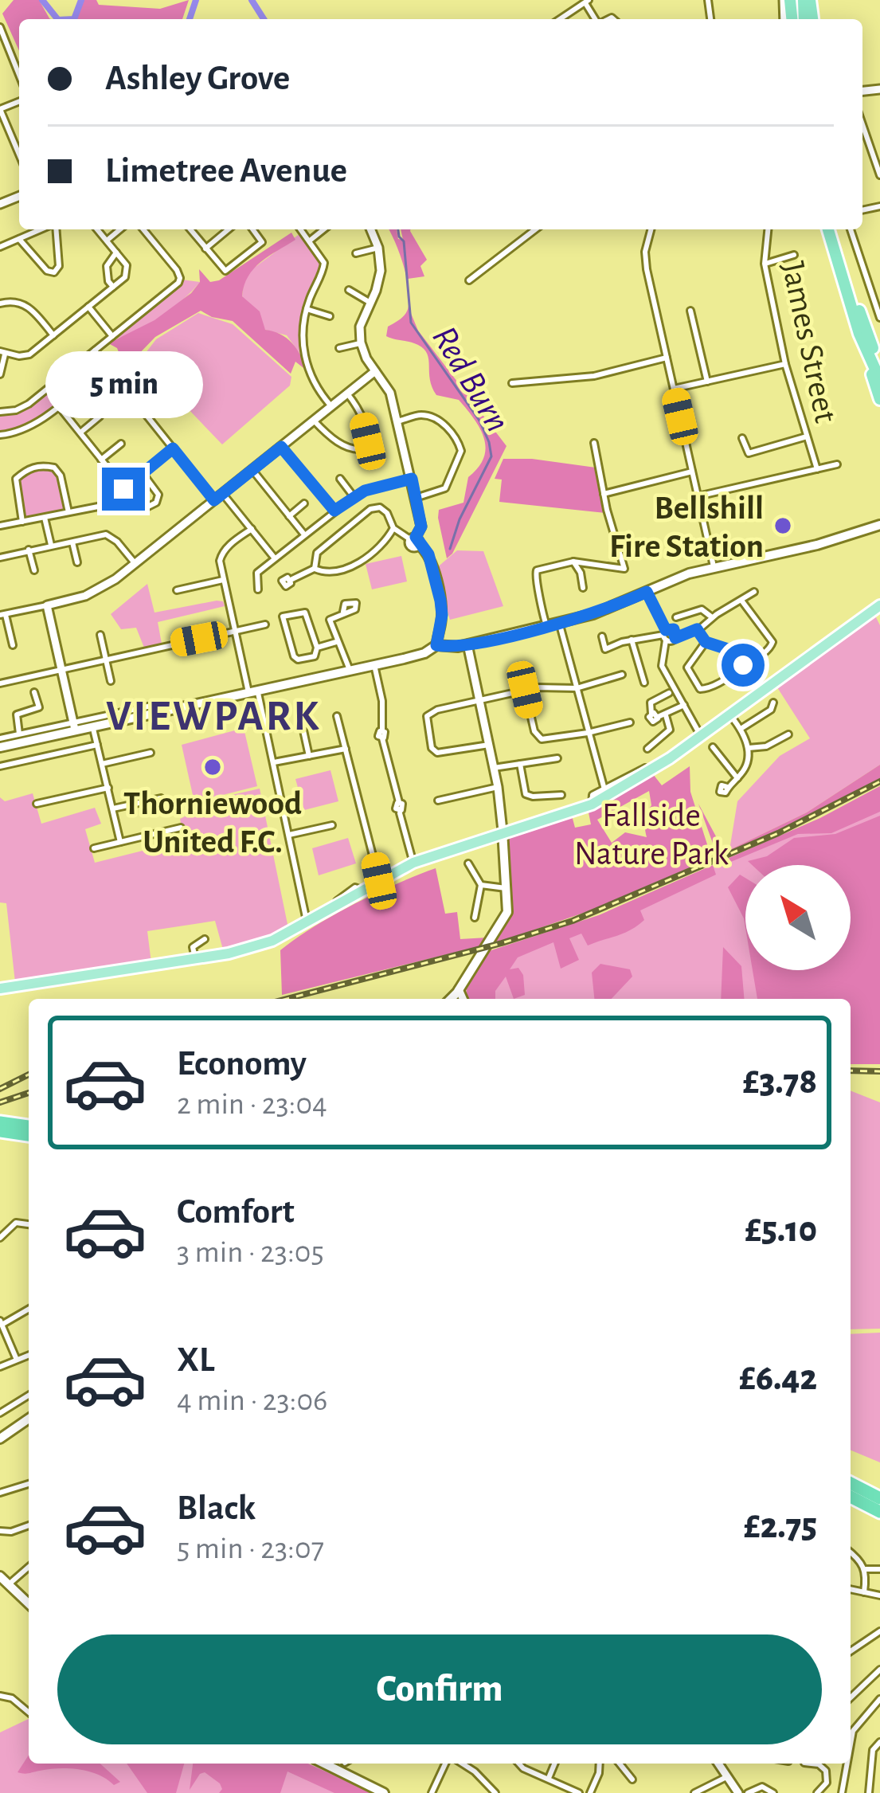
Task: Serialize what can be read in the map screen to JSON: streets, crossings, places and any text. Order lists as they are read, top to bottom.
{
  "streets": {
    "street": ["James Street"]
  },
  "districts": ["VIEWPARK"],
  "water": ["Red Burn"],
  "parks": ["Fallside Nature Park"],
  "places": ["Bellshill Fire Station", "Thorniewood United F.C."],
  "north": "top left",
  "page": {
    "banner": ["Ashley Grove", "Limetree Avenue"],
    "bubble": "5 min",
    "list": [
      {
        "name": "Economy",
        "note": "2 min · 23:04",
        "value": "£3.78"
      },
      {
        "name": "Comfort",
        "note": "3 min · 23:05",
        "value": "£5.10"
      },
      {
        "name": "XL",
        "note": "4 min · 23:06",
        "value": "£6.42"
      },
      {
        "name": "Black",
        "note": "5 min · 23:07",
        "value": "£2.75"
      }
    ],
    "buttons": "Confirm"
  }
}
